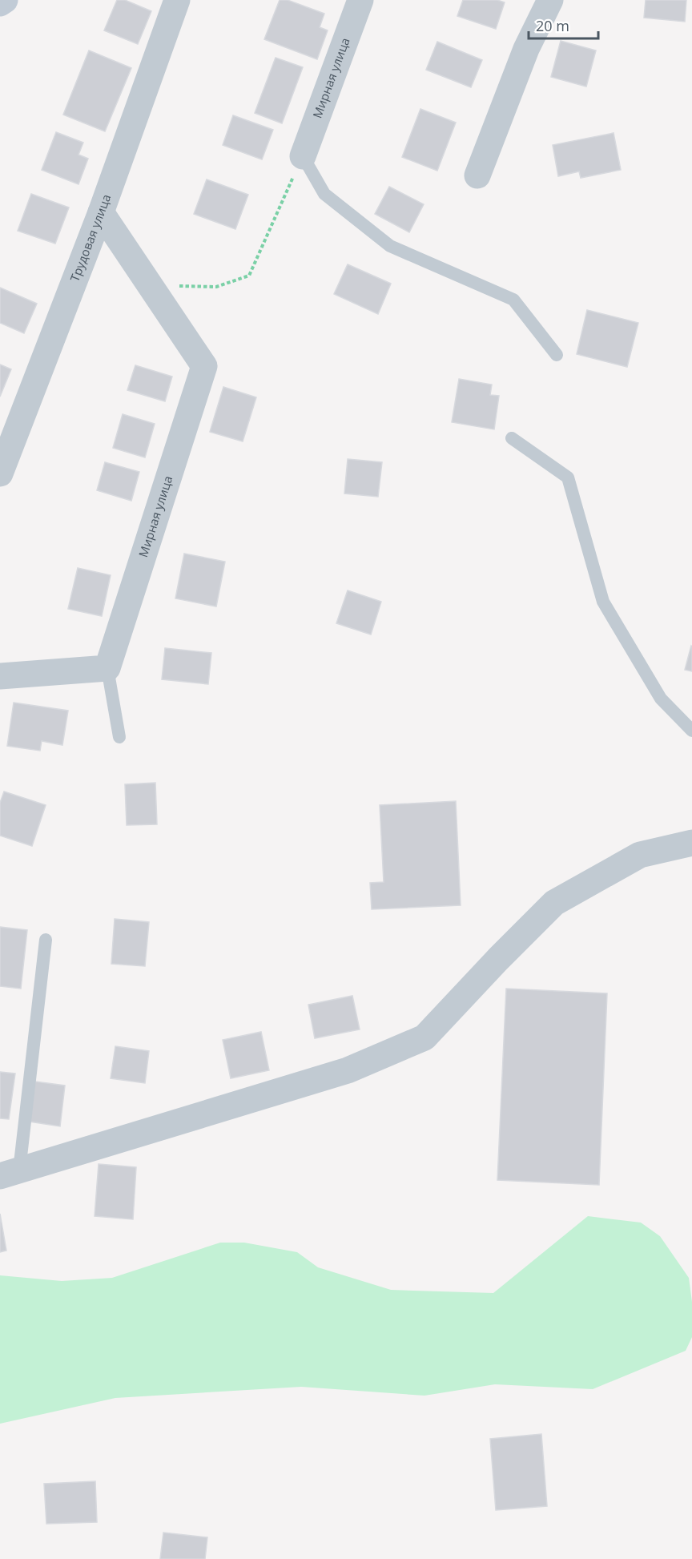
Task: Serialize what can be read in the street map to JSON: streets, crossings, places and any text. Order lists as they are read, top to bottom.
{
  "streets": {
    "street": ["Мирная улица", "Трудовая улица"]
  },
  "scale_bar": "20 m"
}
